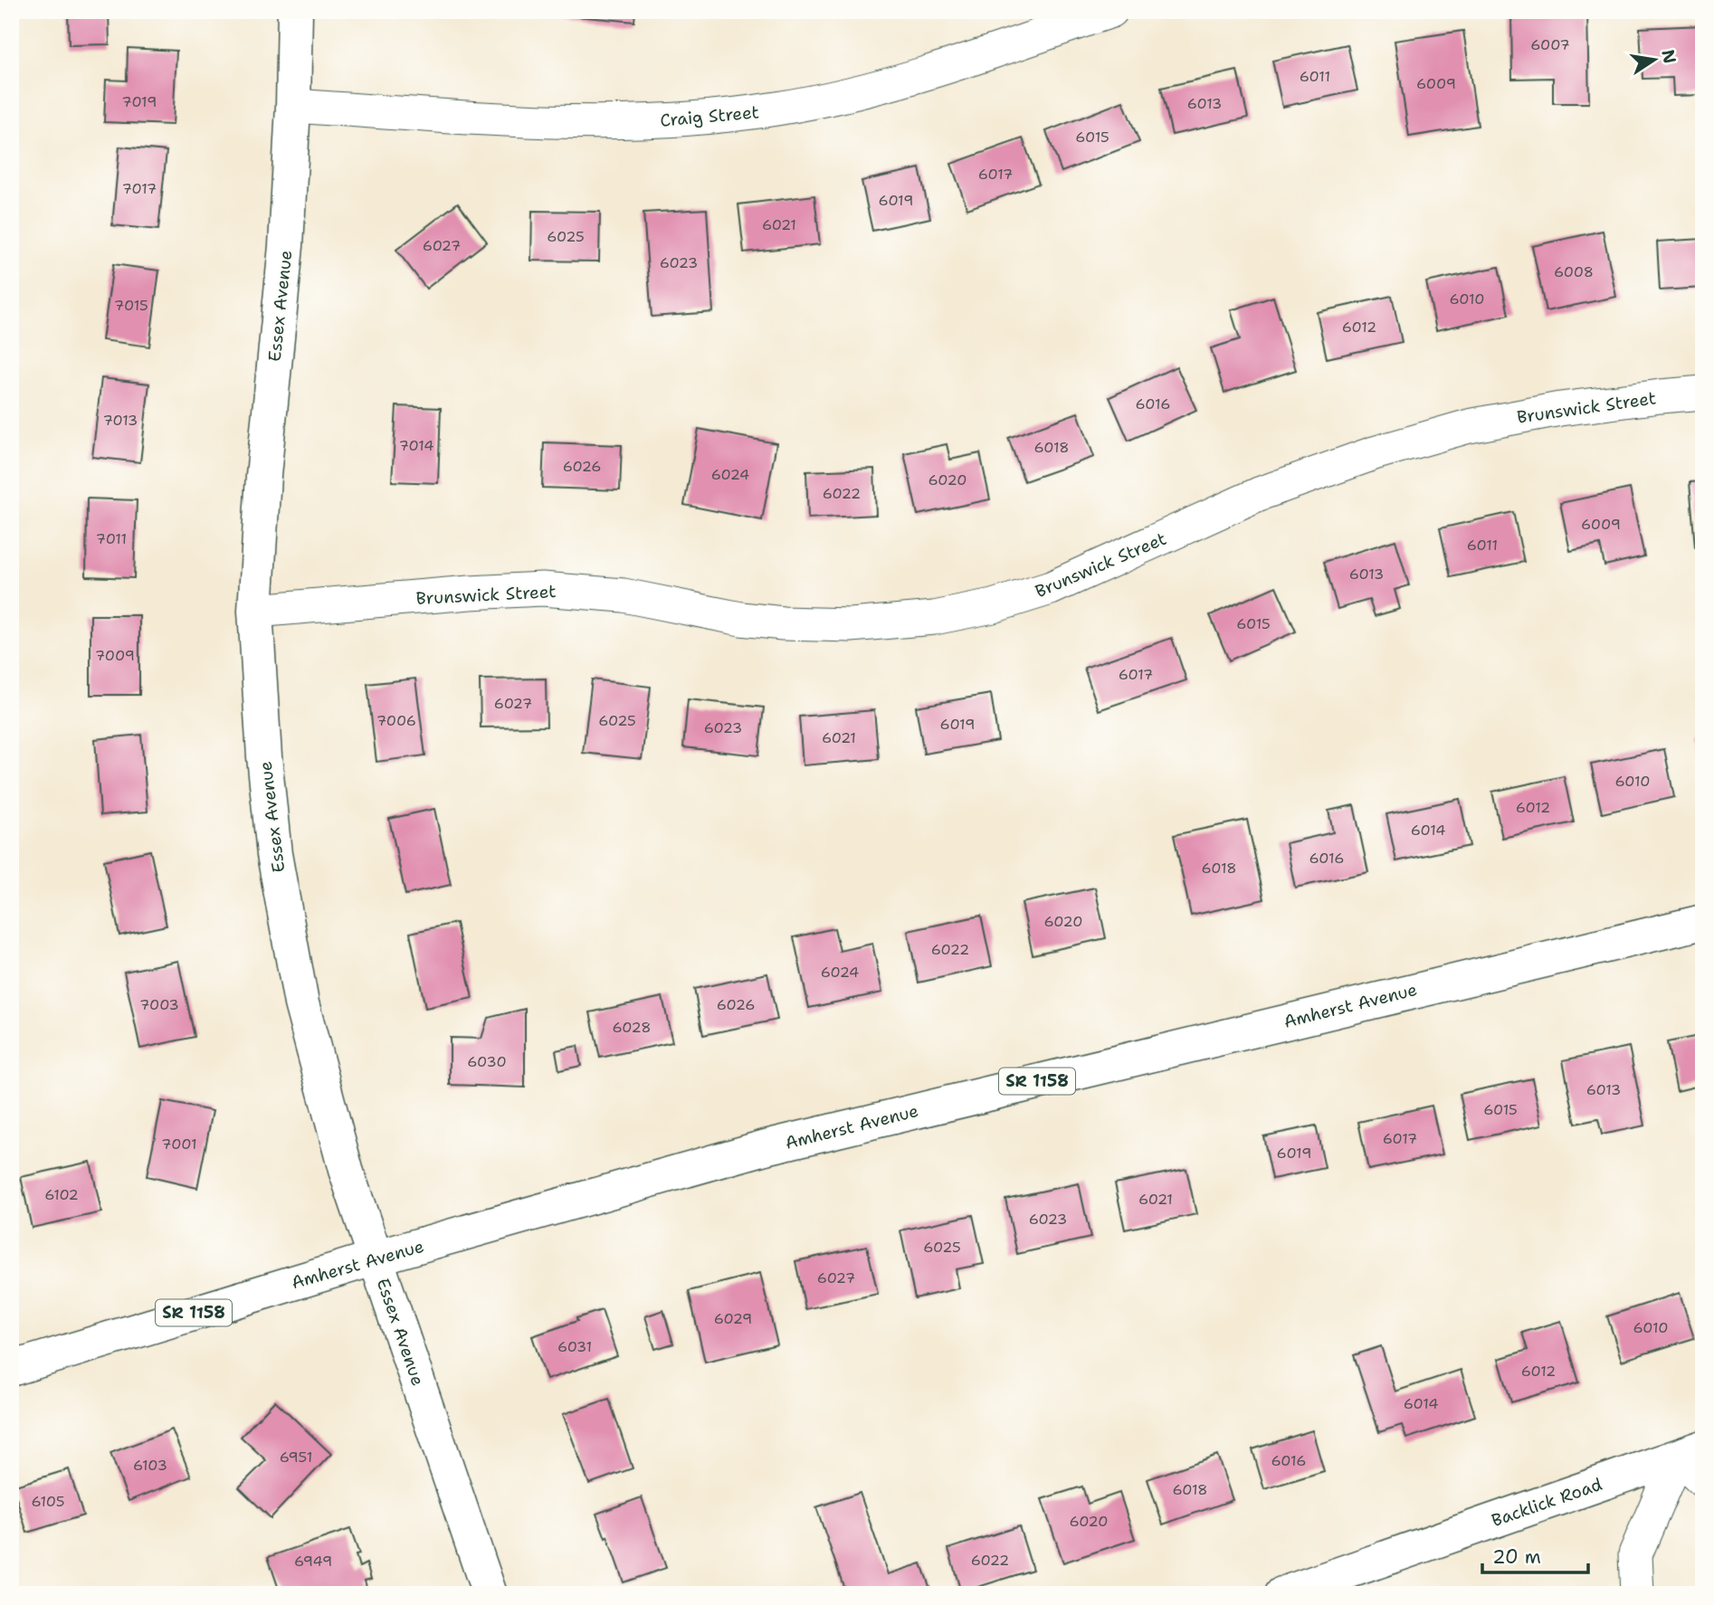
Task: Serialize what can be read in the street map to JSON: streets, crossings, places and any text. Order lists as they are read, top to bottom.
{
  "streets": {
    "main road": [
      "Essex Avenue",
      "Amherst Avenue",
      "SR 1158",
      "Backlick Road"
    ],
    "street": ["Craig Street", "Brunswick Street"]
  },
  "crossings": [
    ["Craig Street", "Essex Avenue"],
    ["Essex Avenue", "Brunswick Street"],
    ["Essex Avenue", "Amherst Avenue"]
  ],
  "house_numbers": [
    "6007",
    "6011",
    "6009",
    "7019",
    "6013",
    "6015",
    "6017",
    "7017",
    "6019",
    "6021",
    "6025",
    "6027",
    "6023",
    "6008",
    "6010",
    "7015",
    "6012",
    "6016",
    "7013",
    "7014",
    "6018",
    "6026",
    "6024",
    "6020",
    "6022",
    "6009",
    "7011",
    "6011",
    "6013",
    "6015",
    "7009",
    "6017",
    "6027",
    "7006",
    "6025",
    "6019",
    "6023",
    "6021",
    "6010",
    "6012",
    "6014",
    "6016",
    "6018",
    "6020",
    "6022",
    "6024",
    "7003",
    "6026",
    "6028",
    "6030",
    "6013",
    "6015",
    "6017",
    "7001",
    "6019",
    "6102",
    "6021",
    "6023",
    "6025",
    "6027",
    "6029",
    "6010",
    "6031",
    "6012",
    "6014",
    "6951",
    "6016",
    "6103",
    "6018",
    "6105",
    "6020",
    "6022",
    "6949"
  ],
  "scale_bar": "20 m",
  "north": "right"
}
